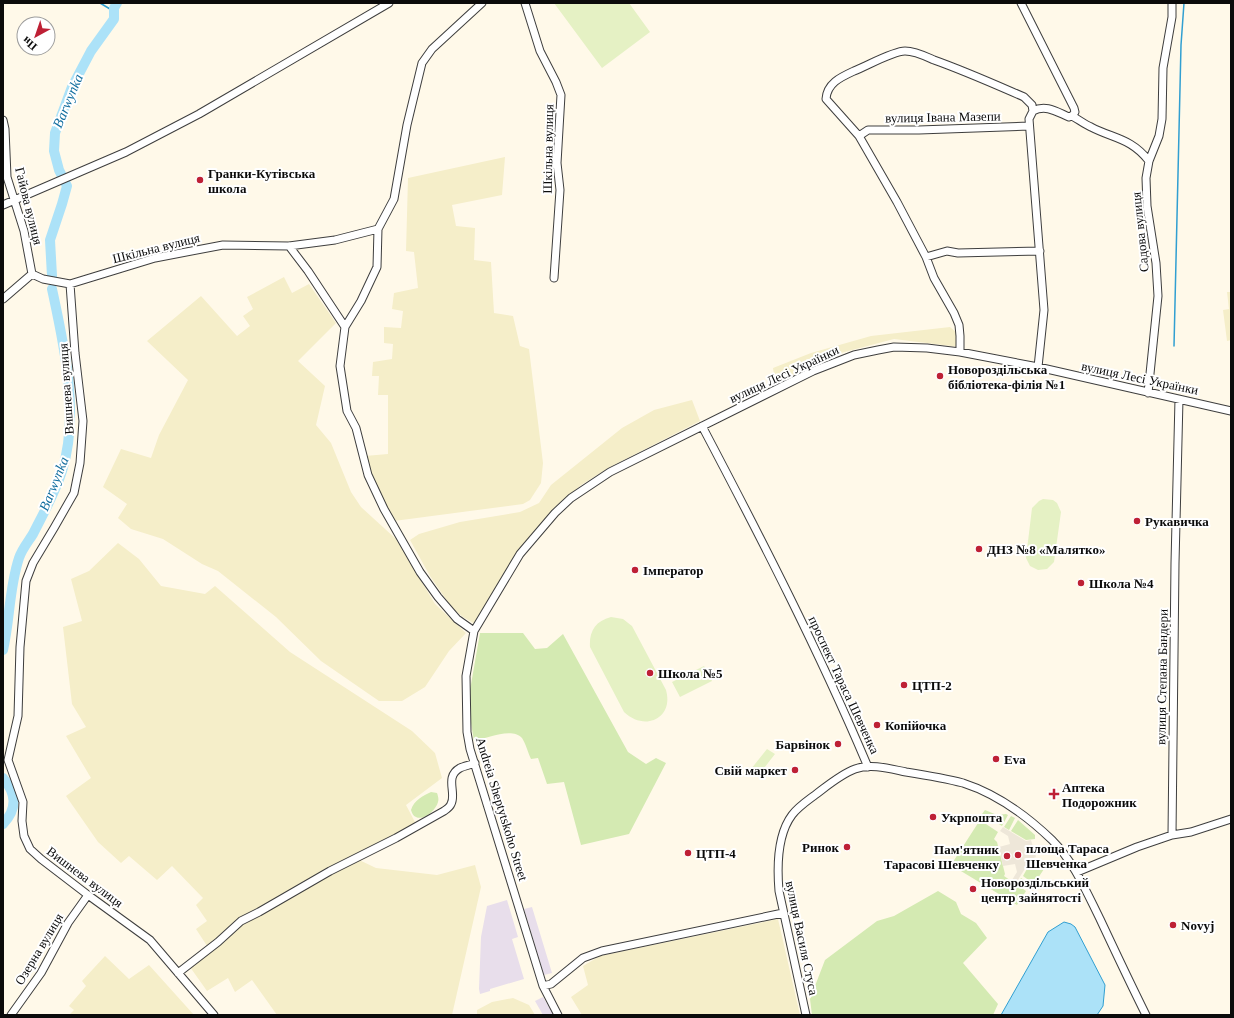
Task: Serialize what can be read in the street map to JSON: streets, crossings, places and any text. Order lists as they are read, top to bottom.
{
  "streets": {
    "street": [
      "вулиця Івана Мазепи",
      "Шкільна вулиця",
      "Гайова вулиця",
      "Садова вулиця",
      "вулиця Лесі Українки",
      "Вишнева вулиця",
      "вулиця Степана Бандери",
      "проспект Тараса Шевченка",
      "Andreia Sheptytskoho Street",
      "вулиця Василя Стуса",
      "Озерна вулиця"
    ]
  },
  "crossings": [
    ["Шкільна вулиця", "Гайова вулиця"],
    ["Шкільна вулиця", "Вишнева вулиця"],
    ["Садова вулиця", "вулиця Лесі Українки"],
    ["вулиця Лесі Українки", "вулиця Степана Бандери"],
    ["вулиця Лесі Українки", "проспект Тараса Шевченка"],
    ["вулиця Лесі Українки", "Andreia Sheptytskoho Street"],
    ["Вишнева вулиця", "Озерна вулиця"],
    ["проспект Тараса Шевченка", "Andreia Sheptytskoho Street"],
    ["проспект Тараса Шевченка", "вулиця Василя Стуса"]
  ],
  "water": ["Barwynka"],
  "places": {
    "other": [
      "Гранки-Кутівська школа",
      "Новороздільська бібліотека-філія №1",
      "Рукавичка",
      "ДНЗ №8 «Малятко»",
      "Імператор",
      "Школа №4",
      "Школа №5",
      "ЦТП-2",
      "Копійочка",
      "Барвінок",
      "Eva",
      "Свiй маркет",
      "Укрпошта",
      "Ринок",
      "ЦТП-4",
      "площа Тараса Шевченка",
      "Пам'ятник Тарасові Шевченку",
      "Новороздільський центр зайнятості",
      "Novyj"
    ],
    "health": ["Аптека Подорожник"]
  },
  "north": "bottom left"
}
